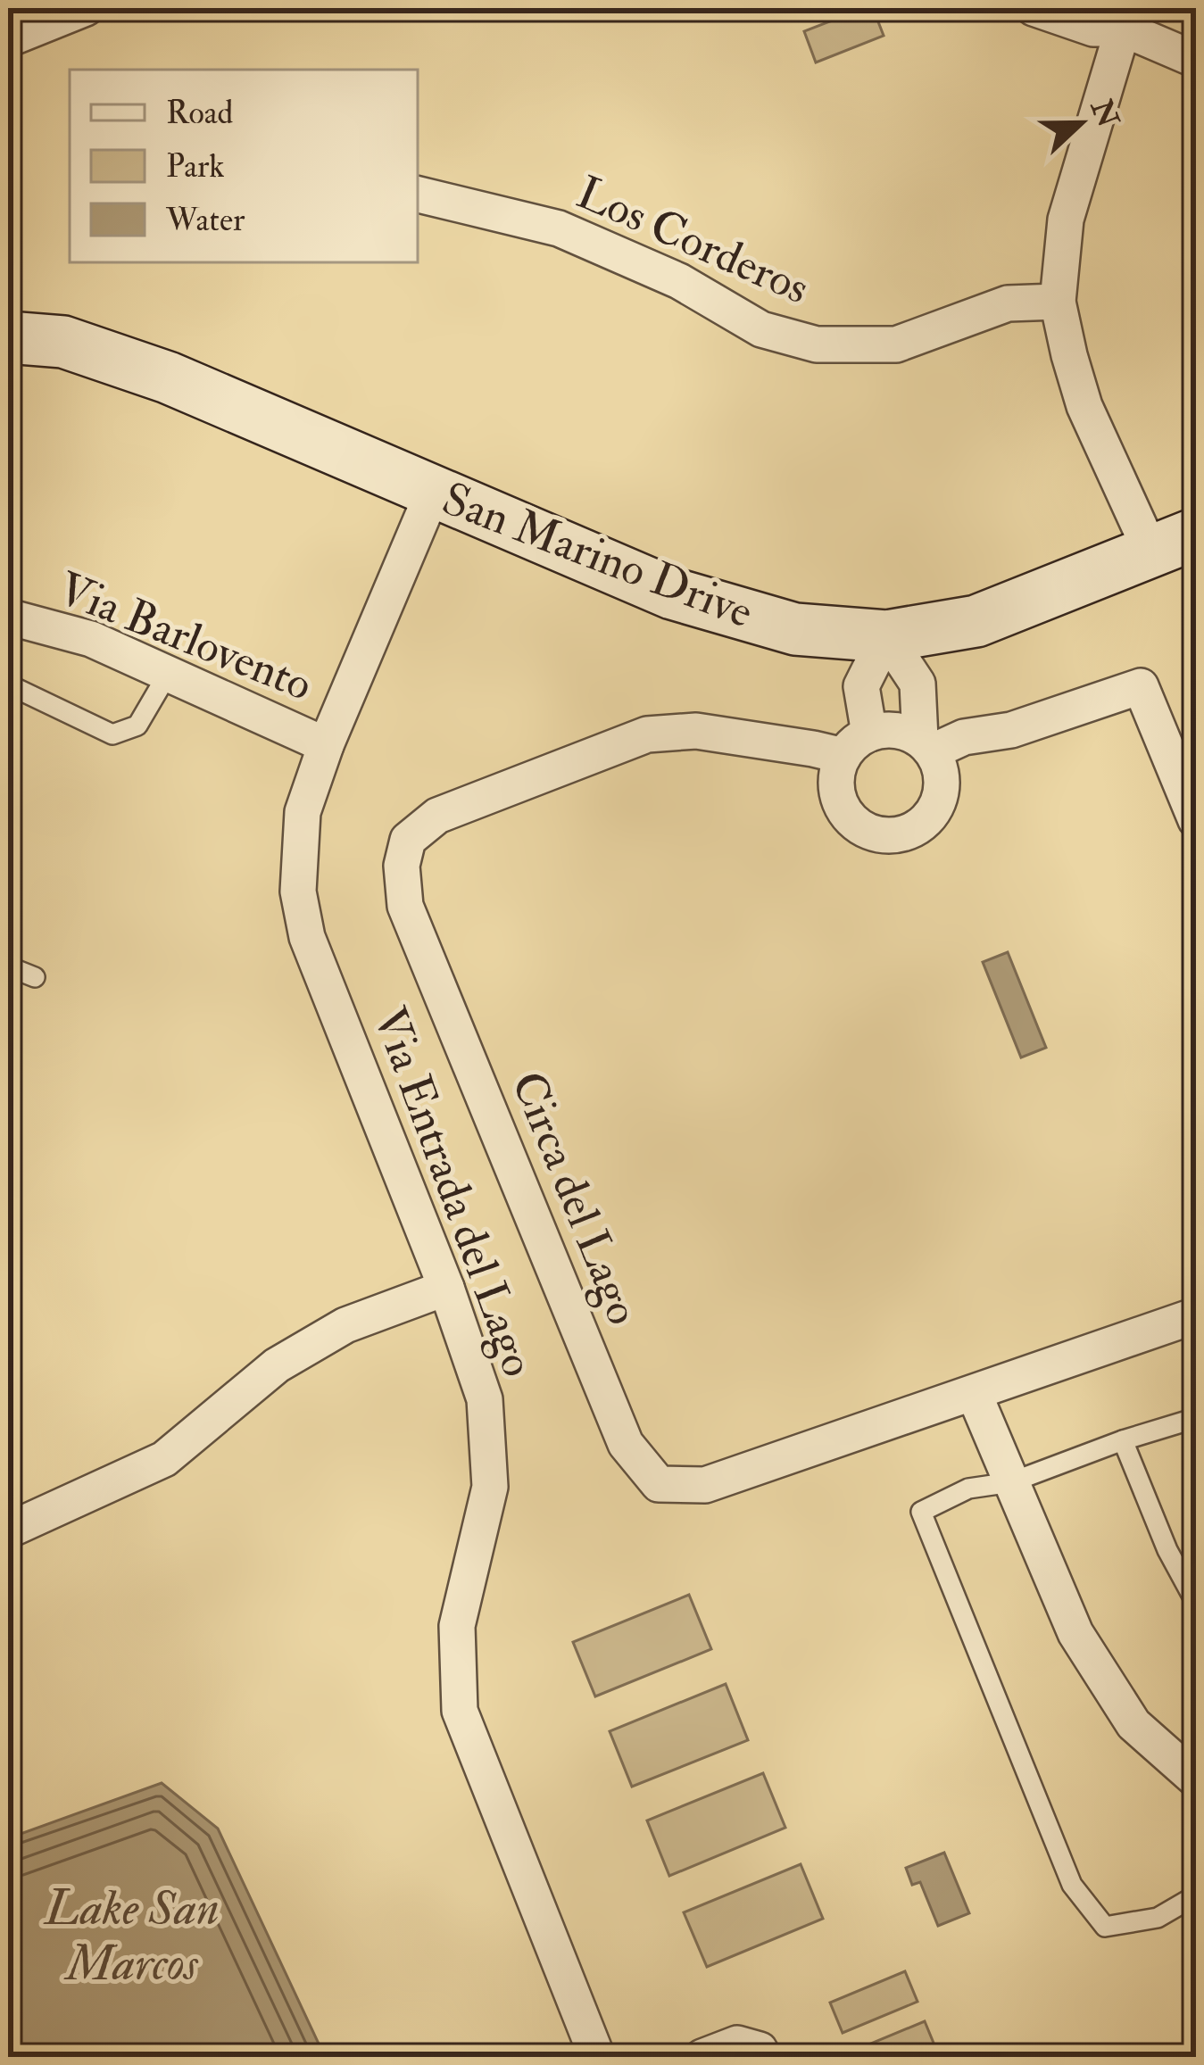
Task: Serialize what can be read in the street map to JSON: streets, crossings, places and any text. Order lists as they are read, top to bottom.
{
  "streets": {
    "street": [
      "Los Corderos",
      "San Marino Drive",
      "Via Barlovento",
      "Via Entrada del Lago",
      "Circa del Lago"
    ]
  },
  "crossings": [
    ["San Marino Drive", "Via Entrada del Lago"],
    ["Via Barlovento", "Via Entrada del Lago"]
  ],
  "water": ["Lake San Marcos"],
  "legend": ["Road", "Park", "Water"],
  "north": "right"
}
